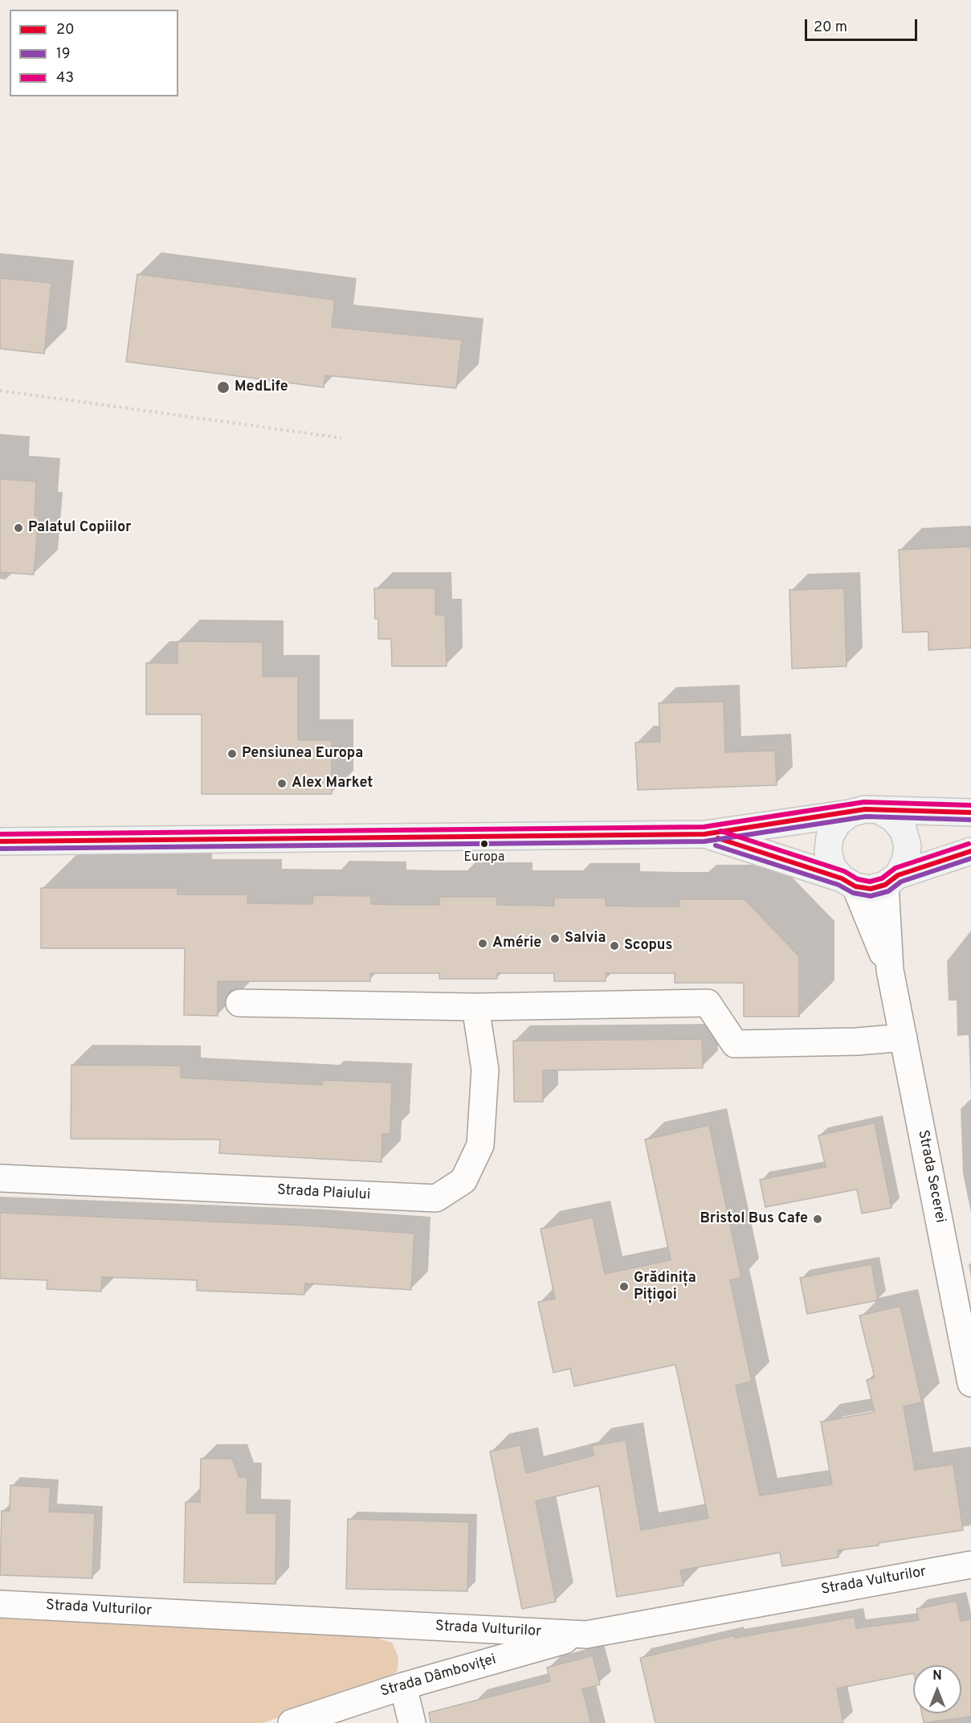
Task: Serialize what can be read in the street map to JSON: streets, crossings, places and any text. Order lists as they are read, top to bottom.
{
  "streets": {
    "street": [
      "Strada Secerei",
      "Strada Plaiului",
      "Strada Vulturilor",
      "Strada Dâmboviței"
    ]
  },
  "crossings": [
    ["Strada Vulturilor", "Strada Dâmboviței"]
  ],
  "places": [
    "MedLife",
    "Palatul Copiilor",
    "Pensiunea Europa",
    "Alex Market",
    "Europa",
    "Salvia",
    "Amérie",
    "Scopus",
    "Bristol Bus Cafe",
    "Grădinița Pițigoi"
  ],
  "lines": ["transit line 43", "transit line 20", "transit line 19"],
  "legend": ["20", "19", "43"],
  "scale_bar": "20 m",
  "north": "top"
}
